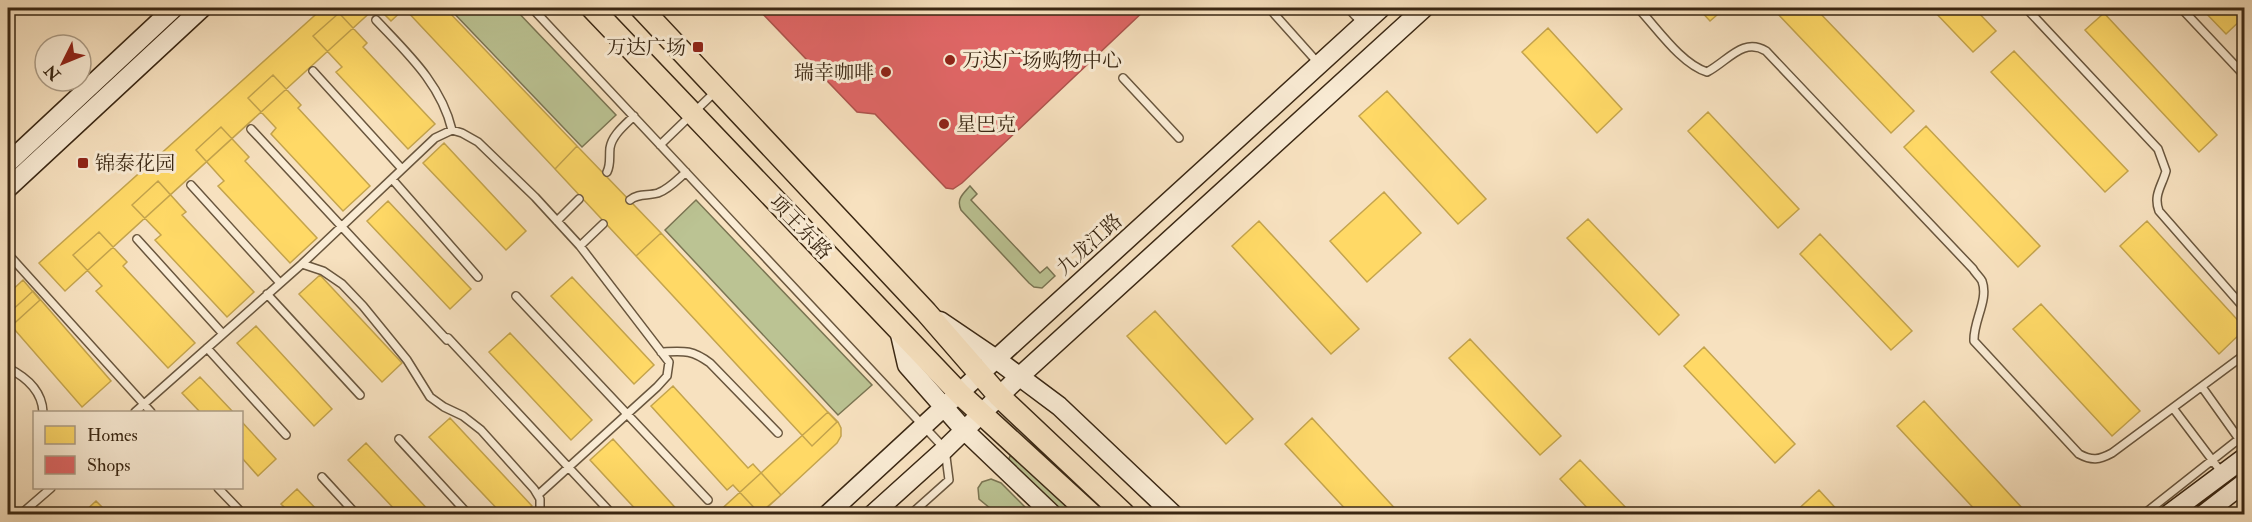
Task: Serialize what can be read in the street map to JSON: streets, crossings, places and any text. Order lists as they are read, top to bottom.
{
  "streets": {
    "main road": ["项王东路"],
    "street": ["九龙江路"]
  },
  "crossings": [
    ["项王东路", "九龙江路"]
  ],
  "places": {
    "transit": ["万达广场", "锦泰花园"],
    "other": ["万达广场购物中心", "瑞幸咖啡", "星巴克"]
  },
  "legend": ["Homes", "Shops"],
  "north": "bottom left"
}
